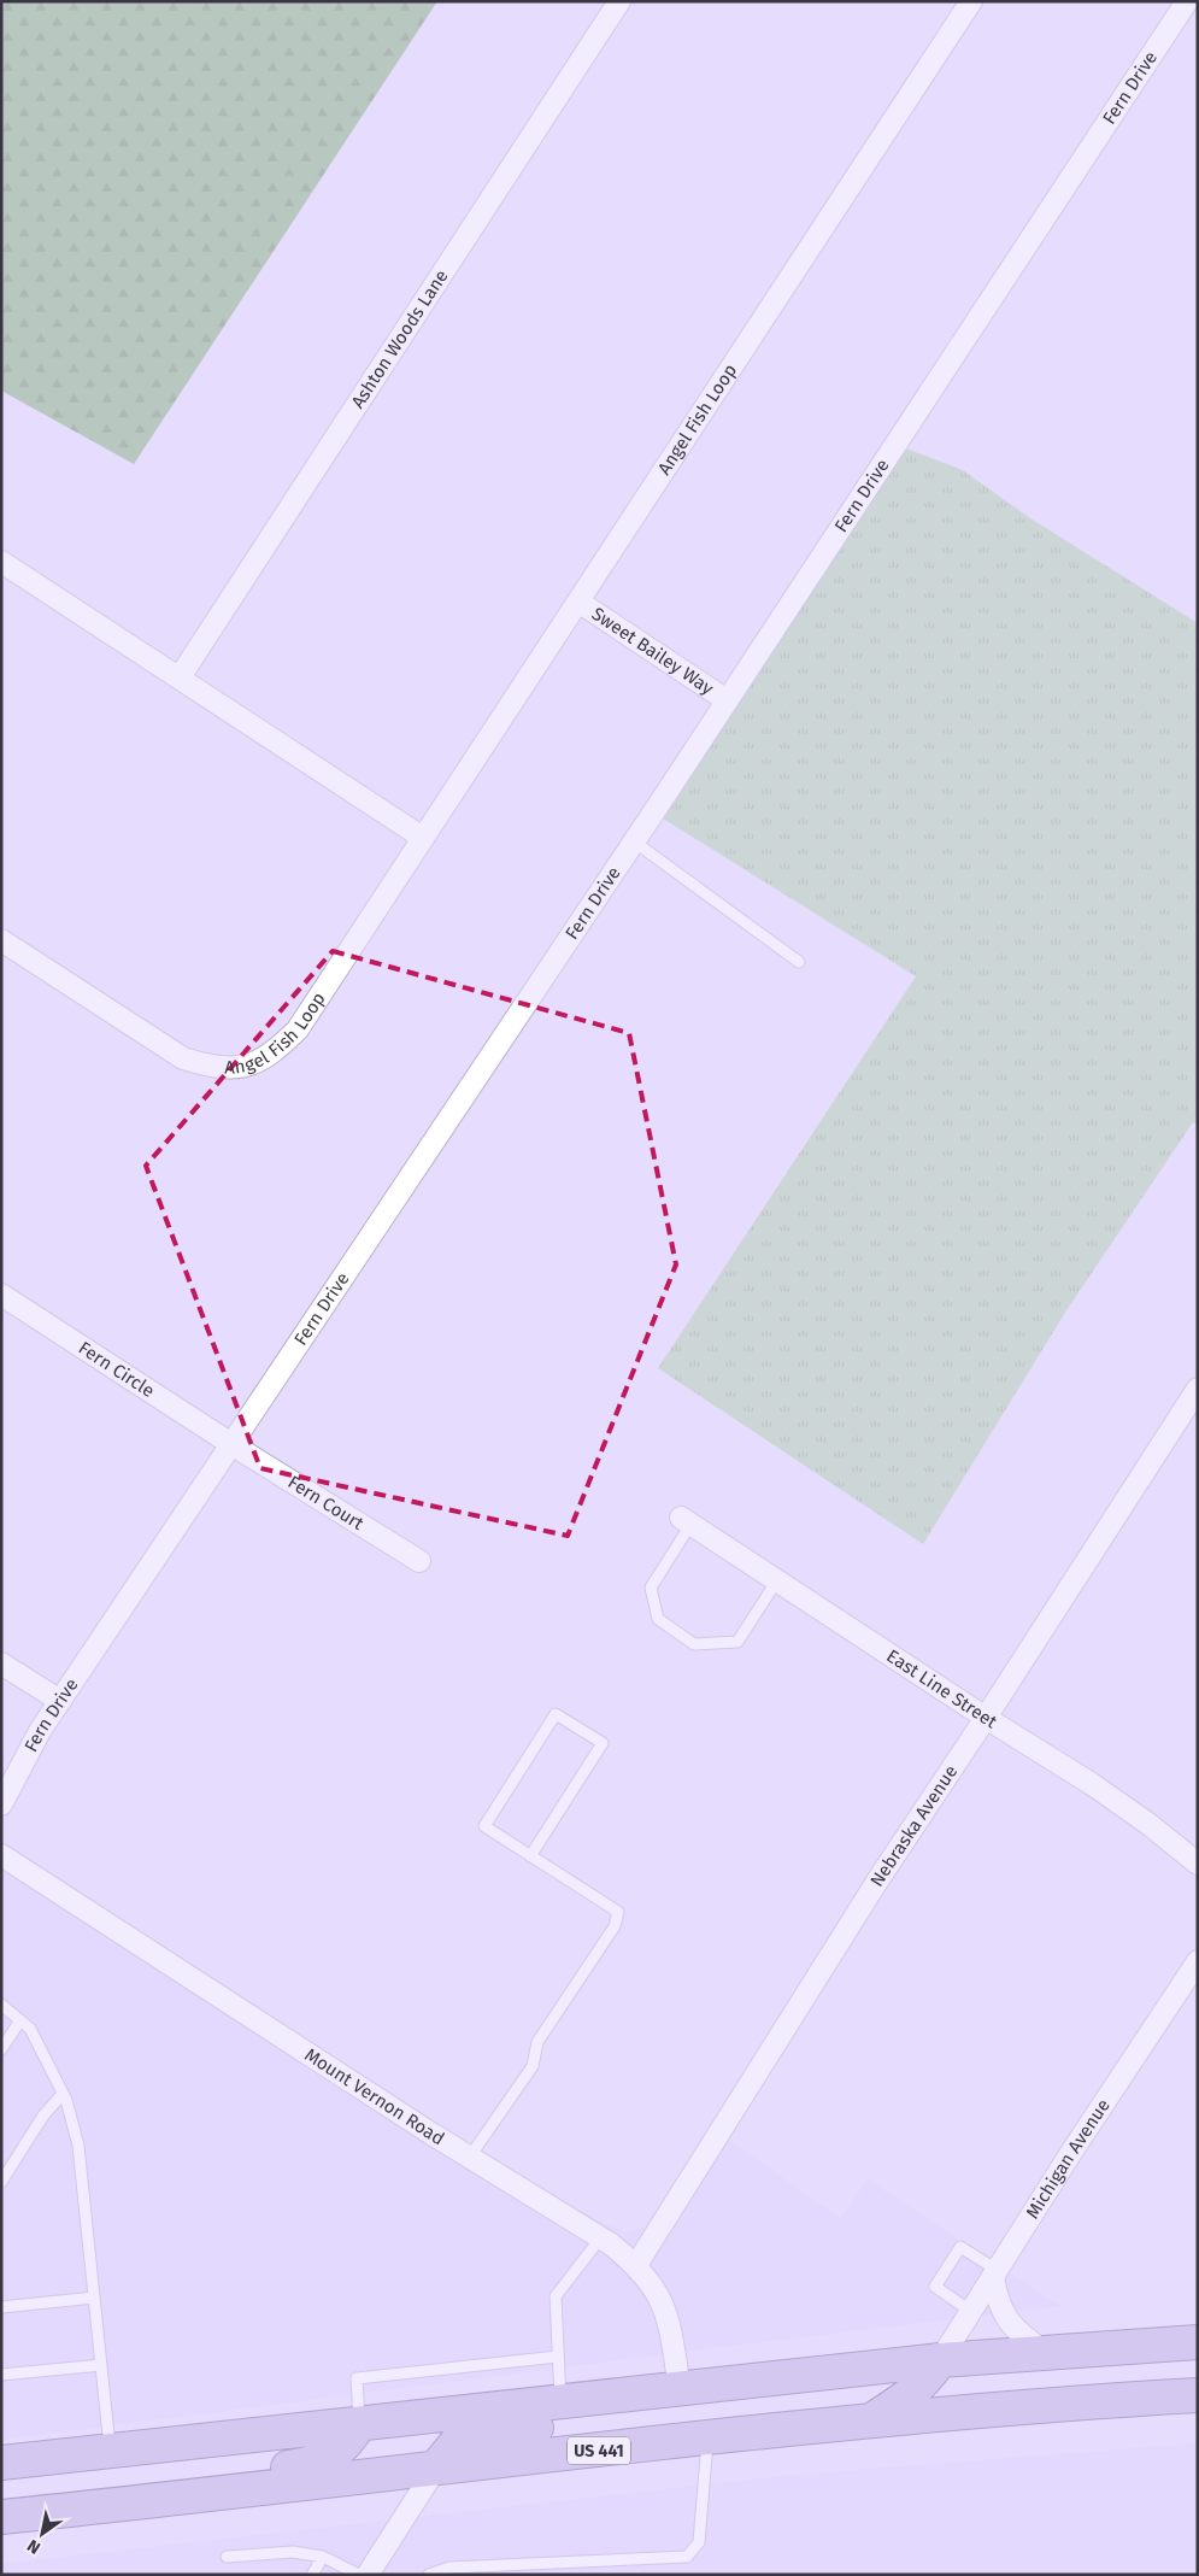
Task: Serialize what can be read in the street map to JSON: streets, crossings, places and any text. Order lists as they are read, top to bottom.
{
  "streets": {
    "main road": ["US 441"],
    "street": [
      "Fern Drive",
      "Ashton Woods Lane",
      "Angel Fish Loop",
      "Sweet Bailey Way",
      "Fern Circle",
      "Fern Court",
      "East Line Street",
      "Nebraska Avenue",
      "Mount Vernon Road",
      "Michigan Avenue"
    ]
  },
  "crossings": [
    ["Fern Drive", "Sweet Bailey Way"],
    ["Fern Drive", "Fern Circle"],
    ["Fern Drive", "Fern Court"],
    ["Angel Fish Loop", "Sweet Bailey Way"],
    ["Fern Circle", "Fern Court"],
    ["East Line Street", "Nebraska Avenue"],
    ["Nebraska Avenue", "Mount Vernon Road"]
  ],
  "north": "bottom left"
}
